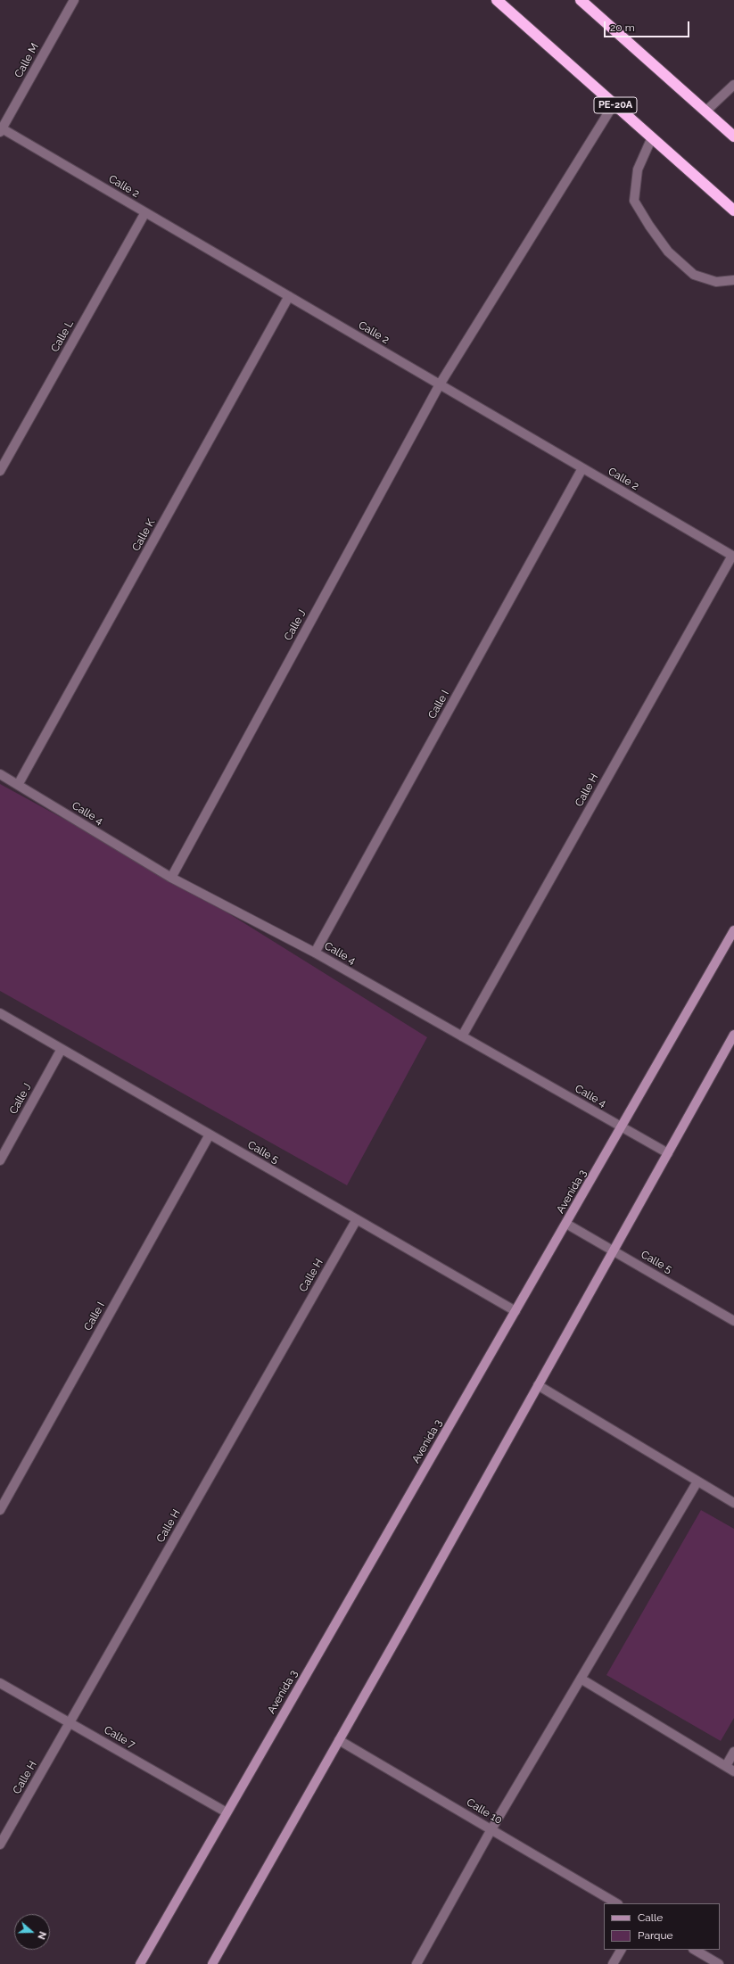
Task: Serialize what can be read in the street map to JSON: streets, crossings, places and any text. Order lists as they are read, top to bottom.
{
  "streets": {
    "highway": ["PE-20A"],
    "street": [
      "Calle M",
      "Calle 2",
      "Calle L",
      "Calle K",
      "Calle J",
      "Calle I",
      "Calle H",
      "Calle 4",
      "Calle 5",
      "Avenida 3",
      "Calle 7",
      "Calle 10"
    ]
  },
  "crossings": [
    ["Calle M", "Calle 2"],
    ["PE-20A", "Calle J"],
    ["Calle 2", "Calle L"],
    ["Calle 2", "Calle K"],
    ["Calle 2", "Calle J"],
    ["Calle 2", "Calle I"],
    ["Calle 2", "Calle H"],
    ["Calle K", "Calle 4"],
    ["Calle J", "Calle 4"],
    ["Calle J", "Calle 5"],
    ["Calle I", "Calle 4"],
    ["Calle I", "Calle 5"],
    ["Calle H", "Calle 4"],
    ["Calle H", "Calle 5"],
    ["Calle H", "Calle 7"],
    ["Calle 4", "Avenida 3"],
    ["Calle 5", "Avenida 3"],
    ["Avenida 3", "Calle 7"]
  ],
  "legend": ["Calle", "Parque"],
  "scale_bar": "20 m",
  "north": "right"
}
